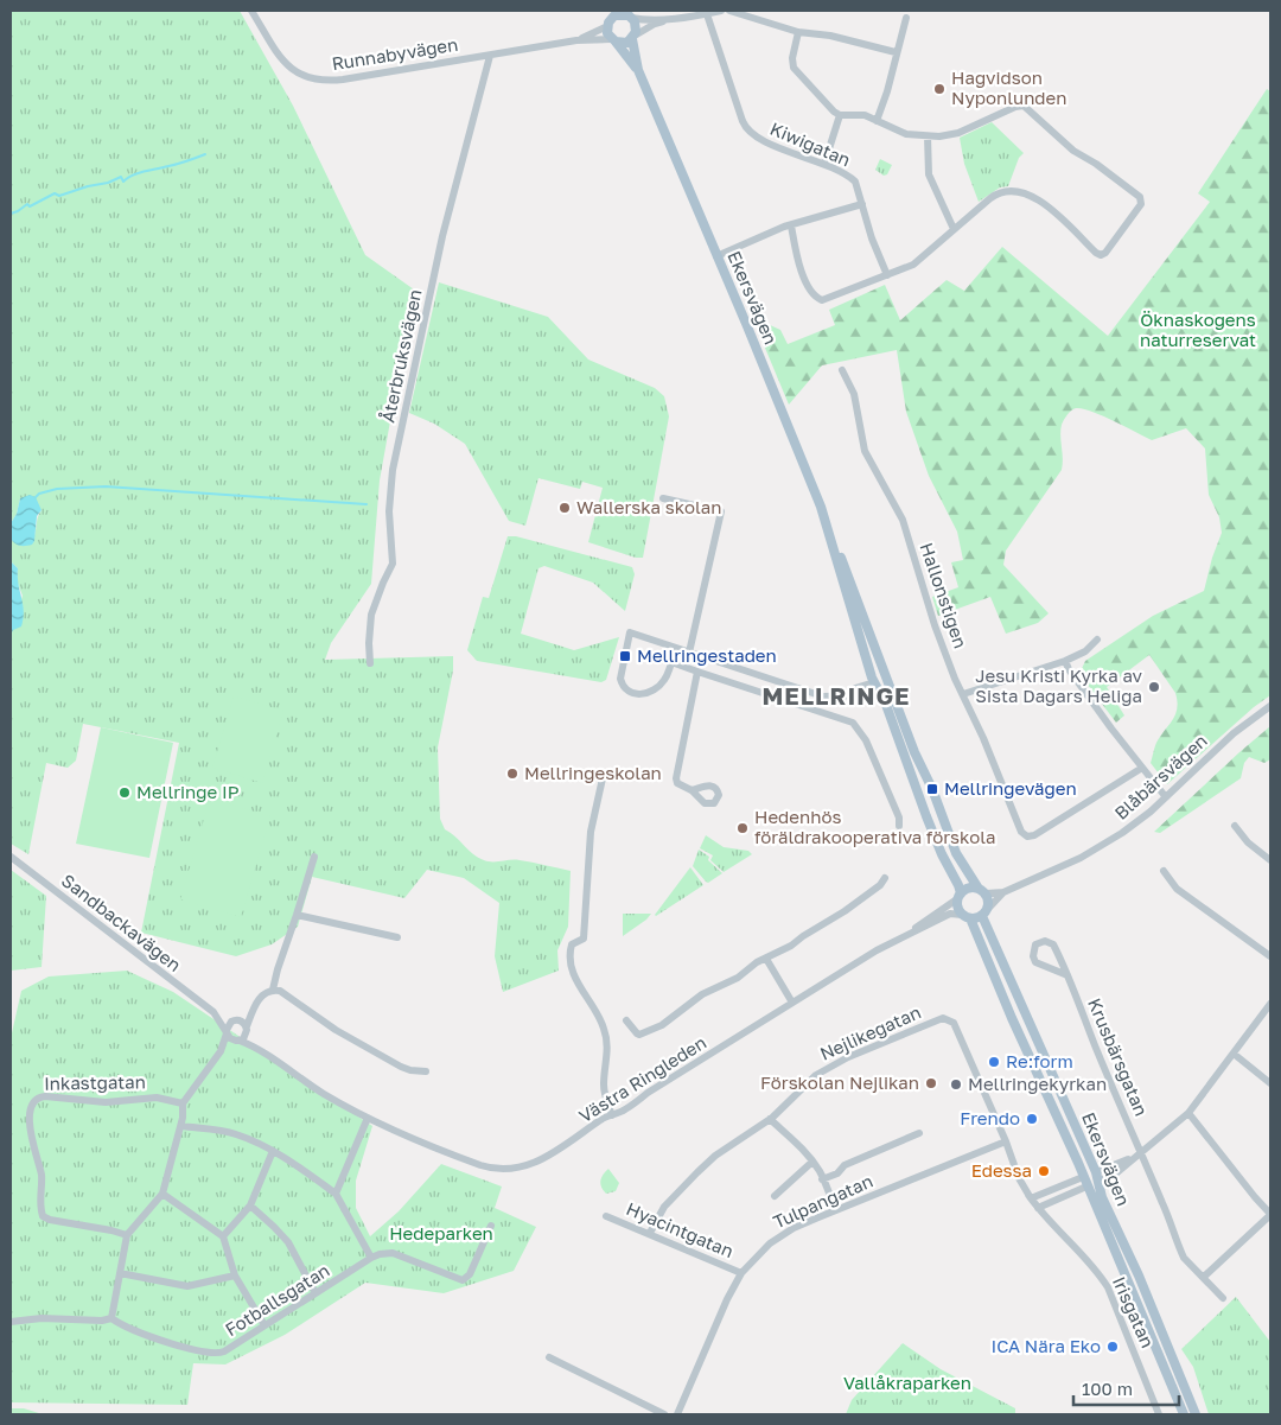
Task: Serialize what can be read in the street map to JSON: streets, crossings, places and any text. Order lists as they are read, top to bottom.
{
  "streets": {
    "main road": ["Ekersvägen"],
    "street": [
      "Runnabyvägen",
      "Kiwigatan",
      "Återbruksvägen",
      "Hallonstigen",
      "Blåbärsvägen",
      "Sandbackavägen",
      "Nejlikegatan",
      "Krusbärsgatan",
      "Västra Ringleden",
      "Inkastgatan",
      "Tulpangatan",
      "Hyacintgatan",
      "Fotballsgatan",
      "Irisgatan"
    ]
  },
  "crossings": [
    ["Runnabyvägen", "Ekersvägen"],
    ["Runnabyvägen", "Återbruksvägen"],
    ["Ekersvägen", "Blåbärsvägen"],
    ["Ekersvägen", "Västra Ringleden"],
    ["Blåbärsvägen", "Västra Ringleden"],
    ["Nejlikegatan", "Tulpangatan"],
    ["Nejlikegatan", "Hyacintgatan"],
    ["Nejlikegatan", "Irisgatan"],
    ["Tulpangatan", "Hyacintgatan"]
  ],
  "districts": ["MELLRINGE"],
  "parks": ["Öknaskogens naturreservat", "Hedeparken", "Vallåkraparken"],
  "places": {
    "other": [
      "Hagvidson Nyponlunden",
      "Wallerska skolan",
      "Jesu Kristi Kyrka av Sista Dagars Heliga",
      "Mellringeskolan",
      "Mellringe IP",
      "Hedenhös föräldrakooperativa förskola",
      "Re:form",
      "Förskolan Nejlikan",
      "Mellringekyrkan",
      "Frendo",
      "Edessa",
      "ICA Nära Eko"
    ],
    "transit": ["Mellringestaden", "Mellringevägen"]
  },
  "scale_bar": "100 m"
}
